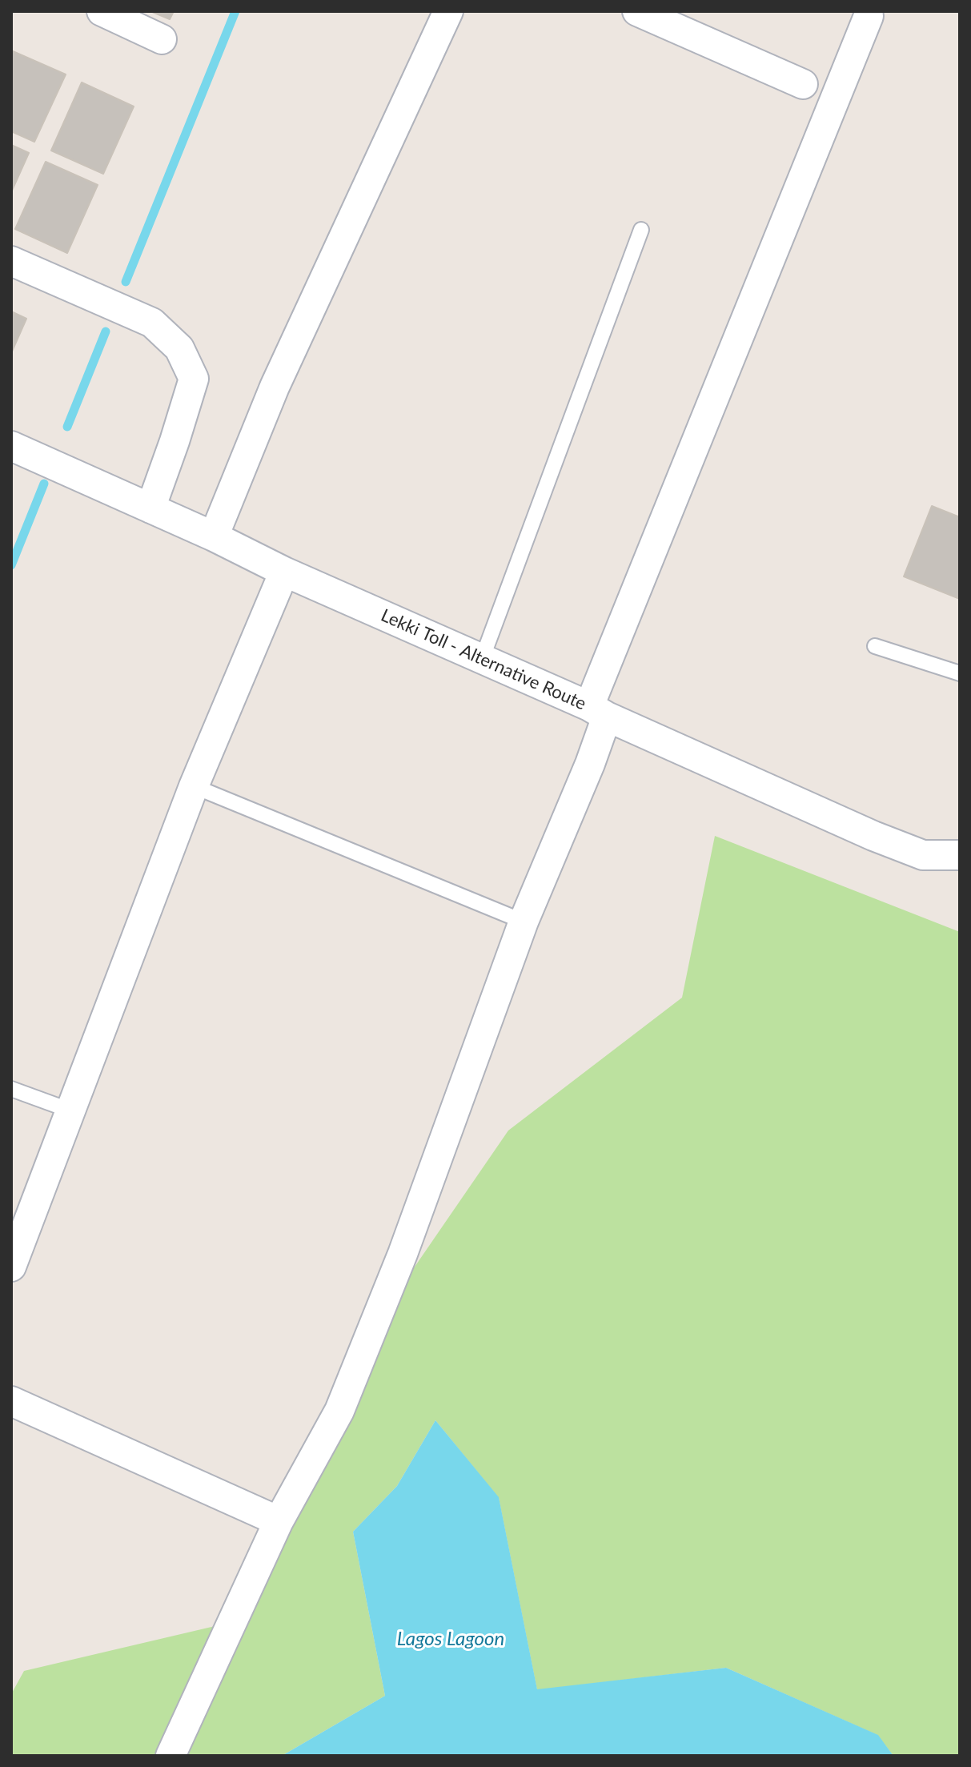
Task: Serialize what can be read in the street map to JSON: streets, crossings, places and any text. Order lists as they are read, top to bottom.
{
  "streets": {
    "street": ["Lekki Toll - Alternative Route"]
  },
  "water": ["Lagos Lagoon"]
}
